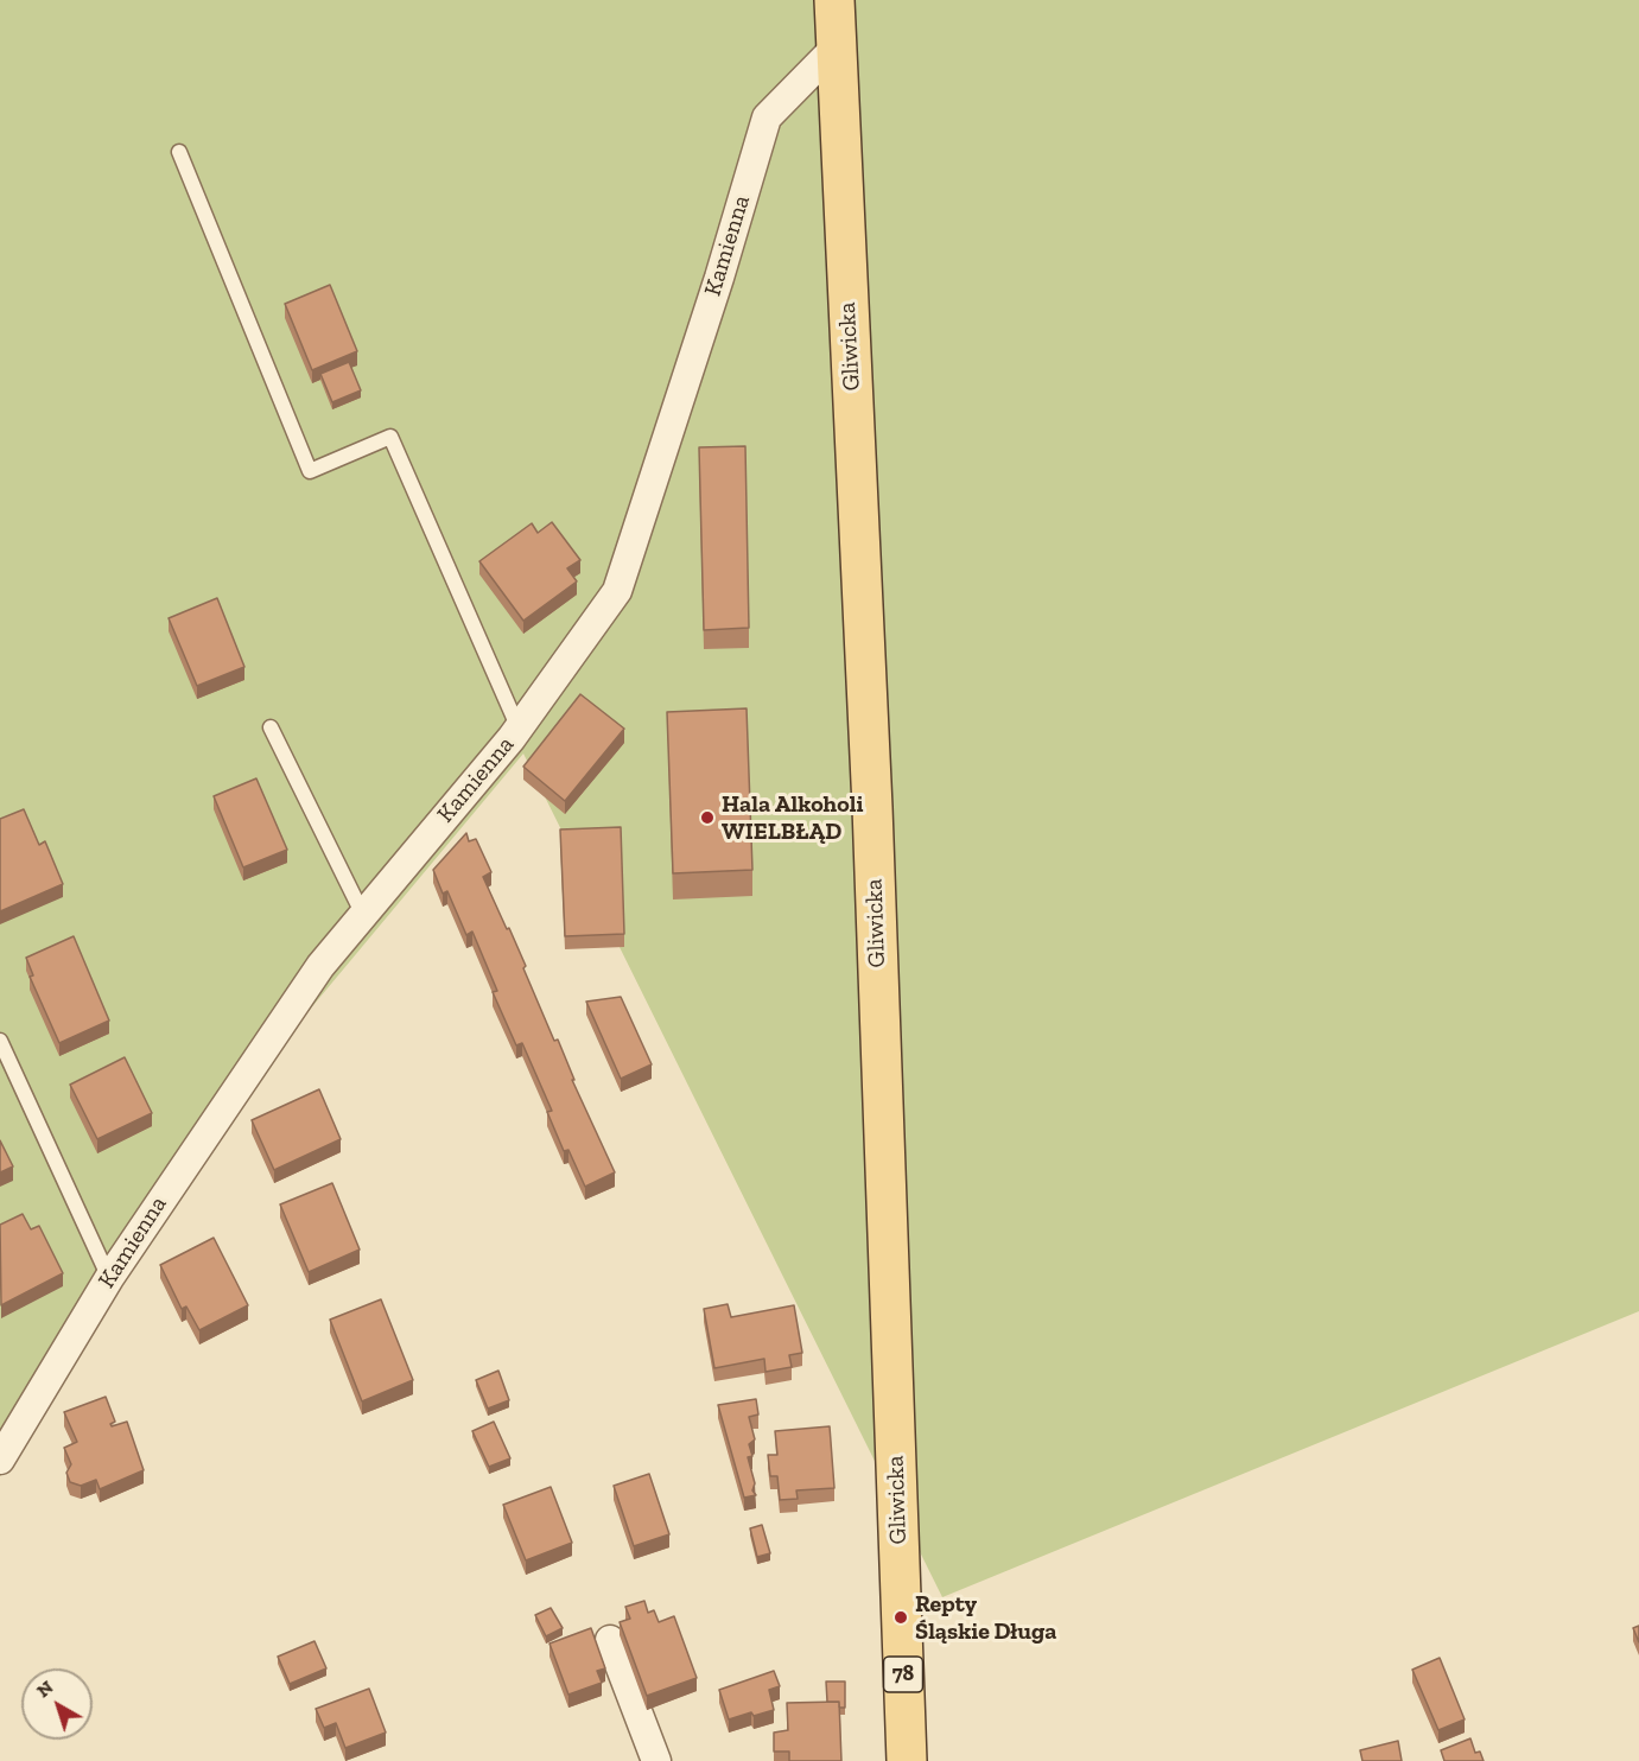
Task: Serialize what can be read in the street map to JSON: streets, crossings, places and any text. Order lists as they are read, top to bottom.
{
  "streets": {
    "main road": ["Gliwicka", "78"],
    "street": ["Kamienna"]
  },
  "crossings": [
    ["Kamienna", "Gliwicka"]
  ],
  "places": ["Hala Alkoholi WIELBŁĄD", "Repty Śląskie Długa"],
  "north": "top left"
}
